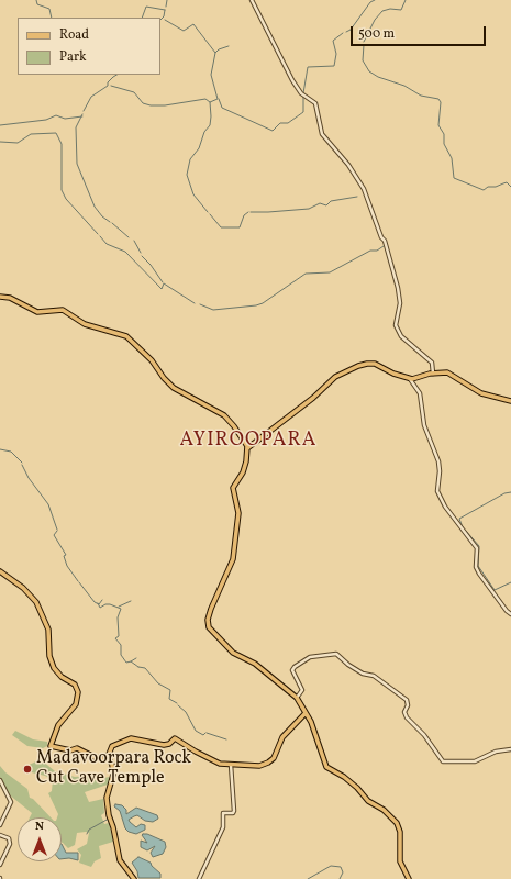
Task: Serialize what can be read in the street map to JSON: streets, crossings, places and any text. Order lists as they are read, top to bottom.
{
  "districts": ["AYIROOPARA"],
  "places": ["Madavoorpara Rock Cut Cave Temple"],
  "legend": ["Road", "Park"],
  "scale_bar": "500 m",
  "north": "top"
}
